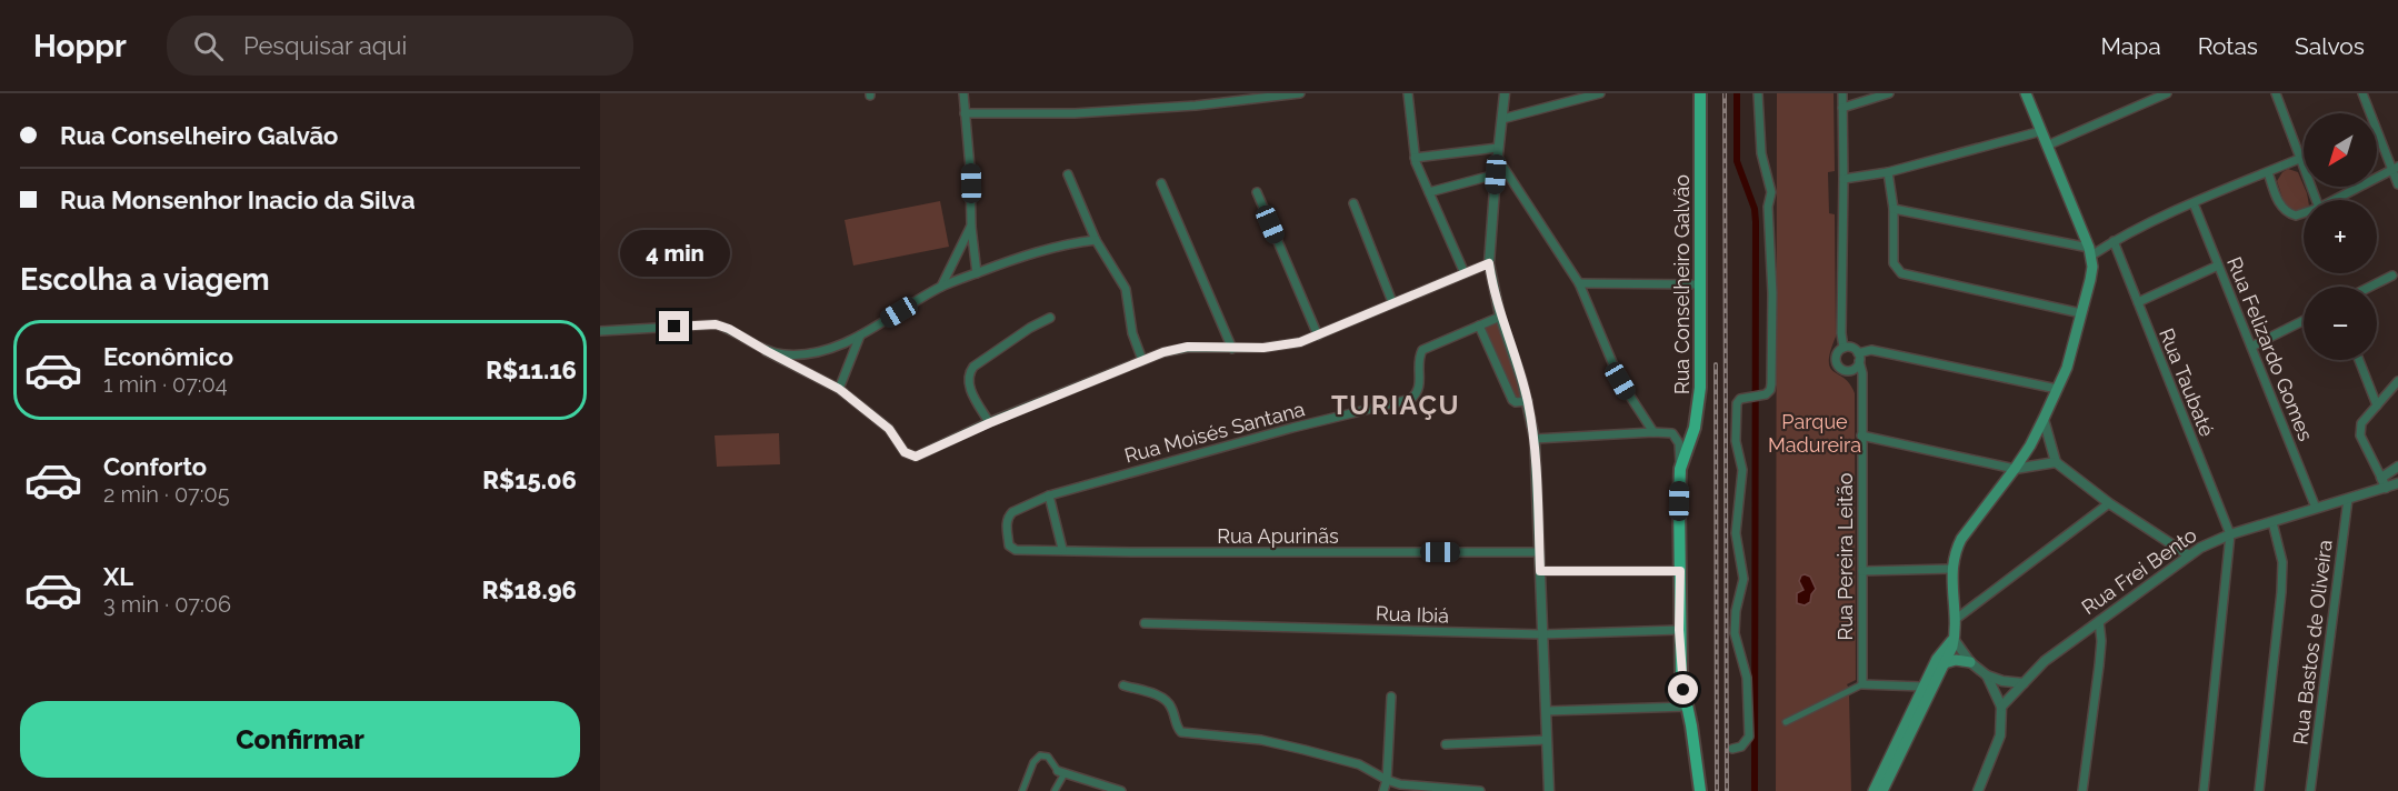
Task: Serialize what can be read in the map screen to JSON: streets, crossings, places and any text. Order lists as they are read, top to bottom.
{
  "streets": {
    "main road": ["Rua Conselheiro Galvão"],
    "street": [
      "Rua Felizardo Gomes",
      "Rua Taubaté",
      "Rua Moisés Santana",
      "Rua Apurinãs",
      "Rua Pereira Leitão",
      "Rua Frei Bento",
      "Rua Ibiá",
      "Rua Bastos de Oliveira"
    ]
  },
  "crossings": [
    ["Rua Conselheiro Galvão", "Rua Ibiá"],
    ["Rua Felizardo Gomes", "Rua Frei Bento"],
    ["Rua Taubaté", "Rua Frei Bento"],
    ["Rua Moisés Santana", "Rua Apurinãs"],
    ["Rua Frei Bento", "Rua Bastos de Oliveira"]
  ],
  "districts": ["TURIAÇU"],
  "parks": ["Parque Madureira"],
  "north": "bottom left",
  "page": {
    "header": "Hoppr",
    "search": "Pesquisar aqui",
    "nav": ["Mapa", "Rotas", "Salvos"],
    "banner": ["Rua Conselheiro Galvão", "Rua Monsenhor Inacio da Silva"],
    "map_buttons": ["+", "−"],
    "bubble": "4 min",
    "heading": "Escolha a viagem",
    "list": [
      {
        "name": "Econômico",
        "note": "1 min · 07:04",
        "value": "R$11.16"
      },
      {
        "name": "Conforto",
        "note": "2 min · 07:05",
        "value": "R$15.06"
      },
      {
        "name": "XL",
        "note": "3 min · 07:06",
        "value": "R$18.96"
      }
    ],
    "buttons": "Confirmar"
  }
}
